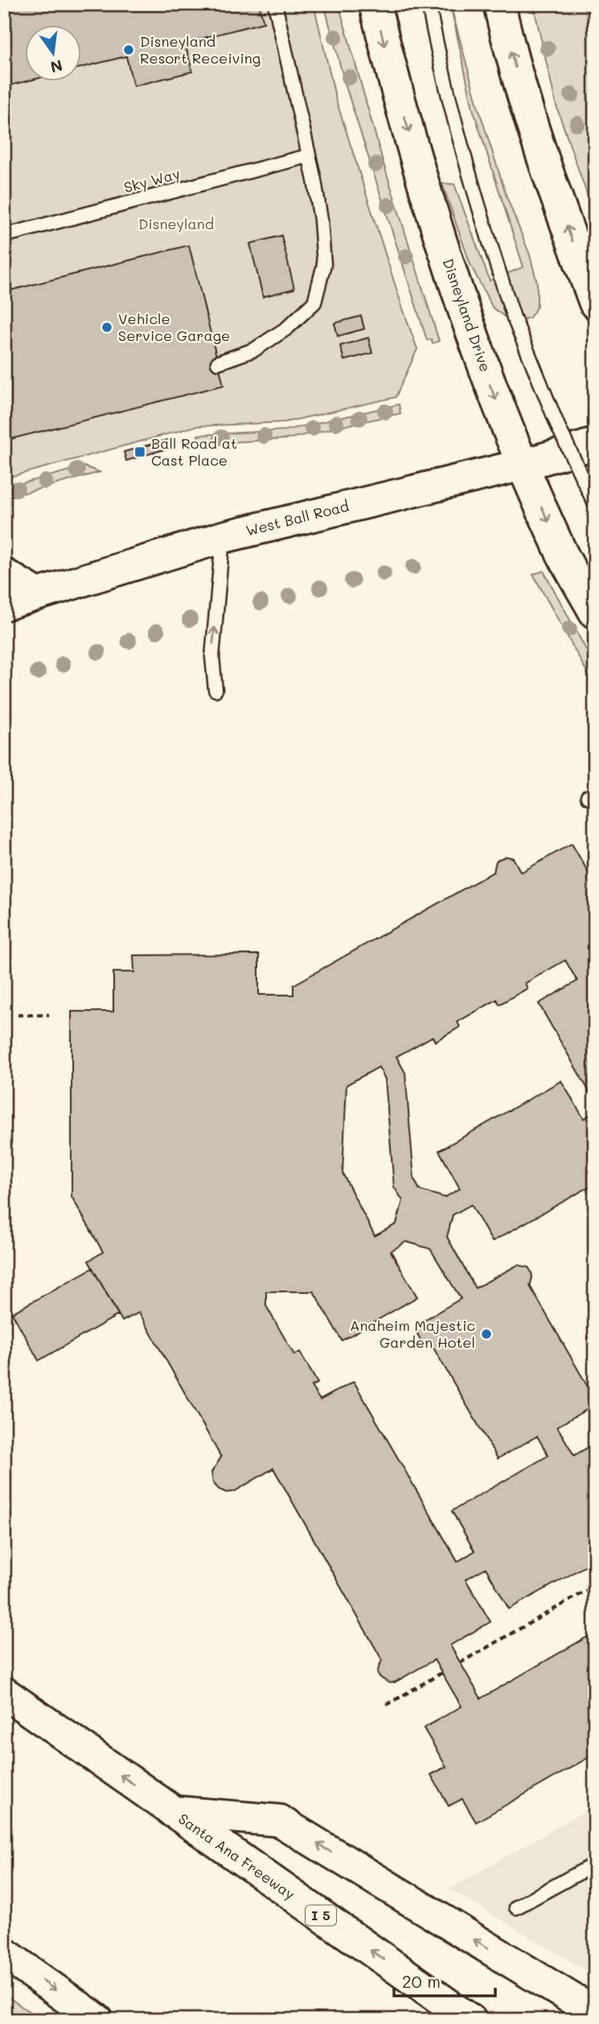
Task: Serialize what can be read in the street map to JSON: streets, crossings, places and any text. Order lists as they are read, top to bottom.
{
  "streets": {
    "main road": [
      "Disneyland Drive",
      "West Ball Road",
      "Santa Ana Freeway",
      "I 5"
    ],
    "lane": ["Sky Way"]
  },
  "crossings": [
    ["Disneyland Drive", "West Ball Road"]
  ],
  "parks": ["Disneyland"],
  "places": {
    "other": ["Disneyland Resort Receiving", "Vehicle Service Garage", "Anaheim Majestic Garden Hotel"],
    "transit": ["Ball Road at Cast Place"]
  },
  "scale_bar": "20 m",
  "north": "bottom"
}
